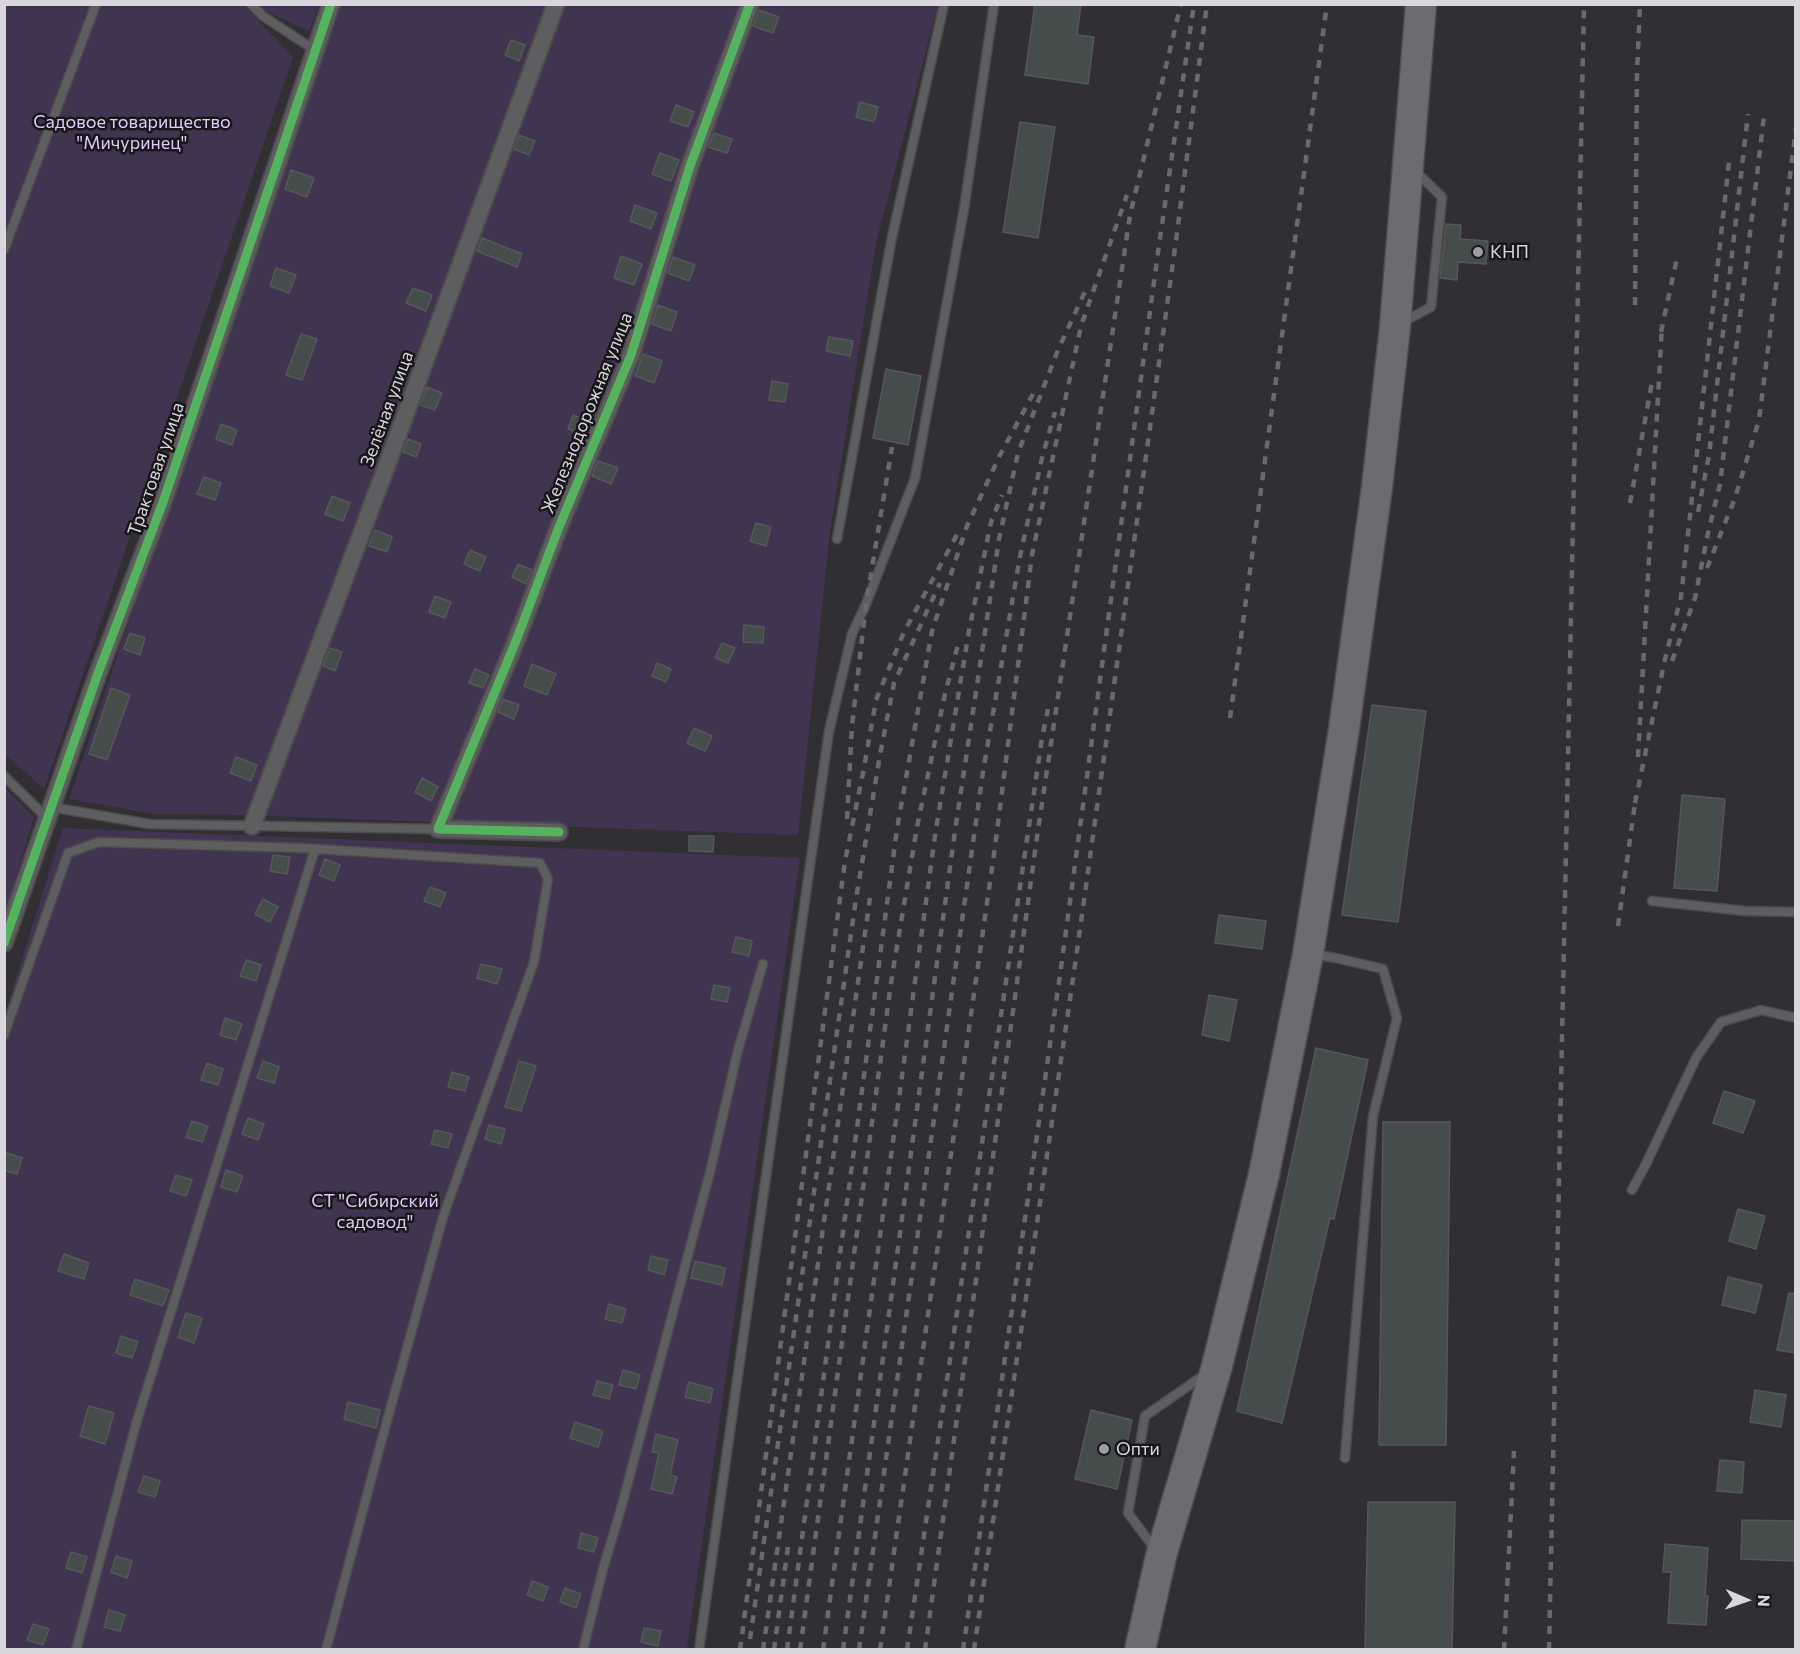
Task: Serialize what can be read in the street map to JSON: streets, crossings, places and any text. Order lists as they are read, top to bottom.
{
  "streets": {
    "street": ["Зелёная улица", "Железнодорожная улица", "Трактовая улица"]
  },
  "parks": ["Садовое товарищество \"Мичуринец\"", "СТ \"Сибирский садовод\""],
  "places": ["КНП", "Опти"],
  "north": "right"
}
